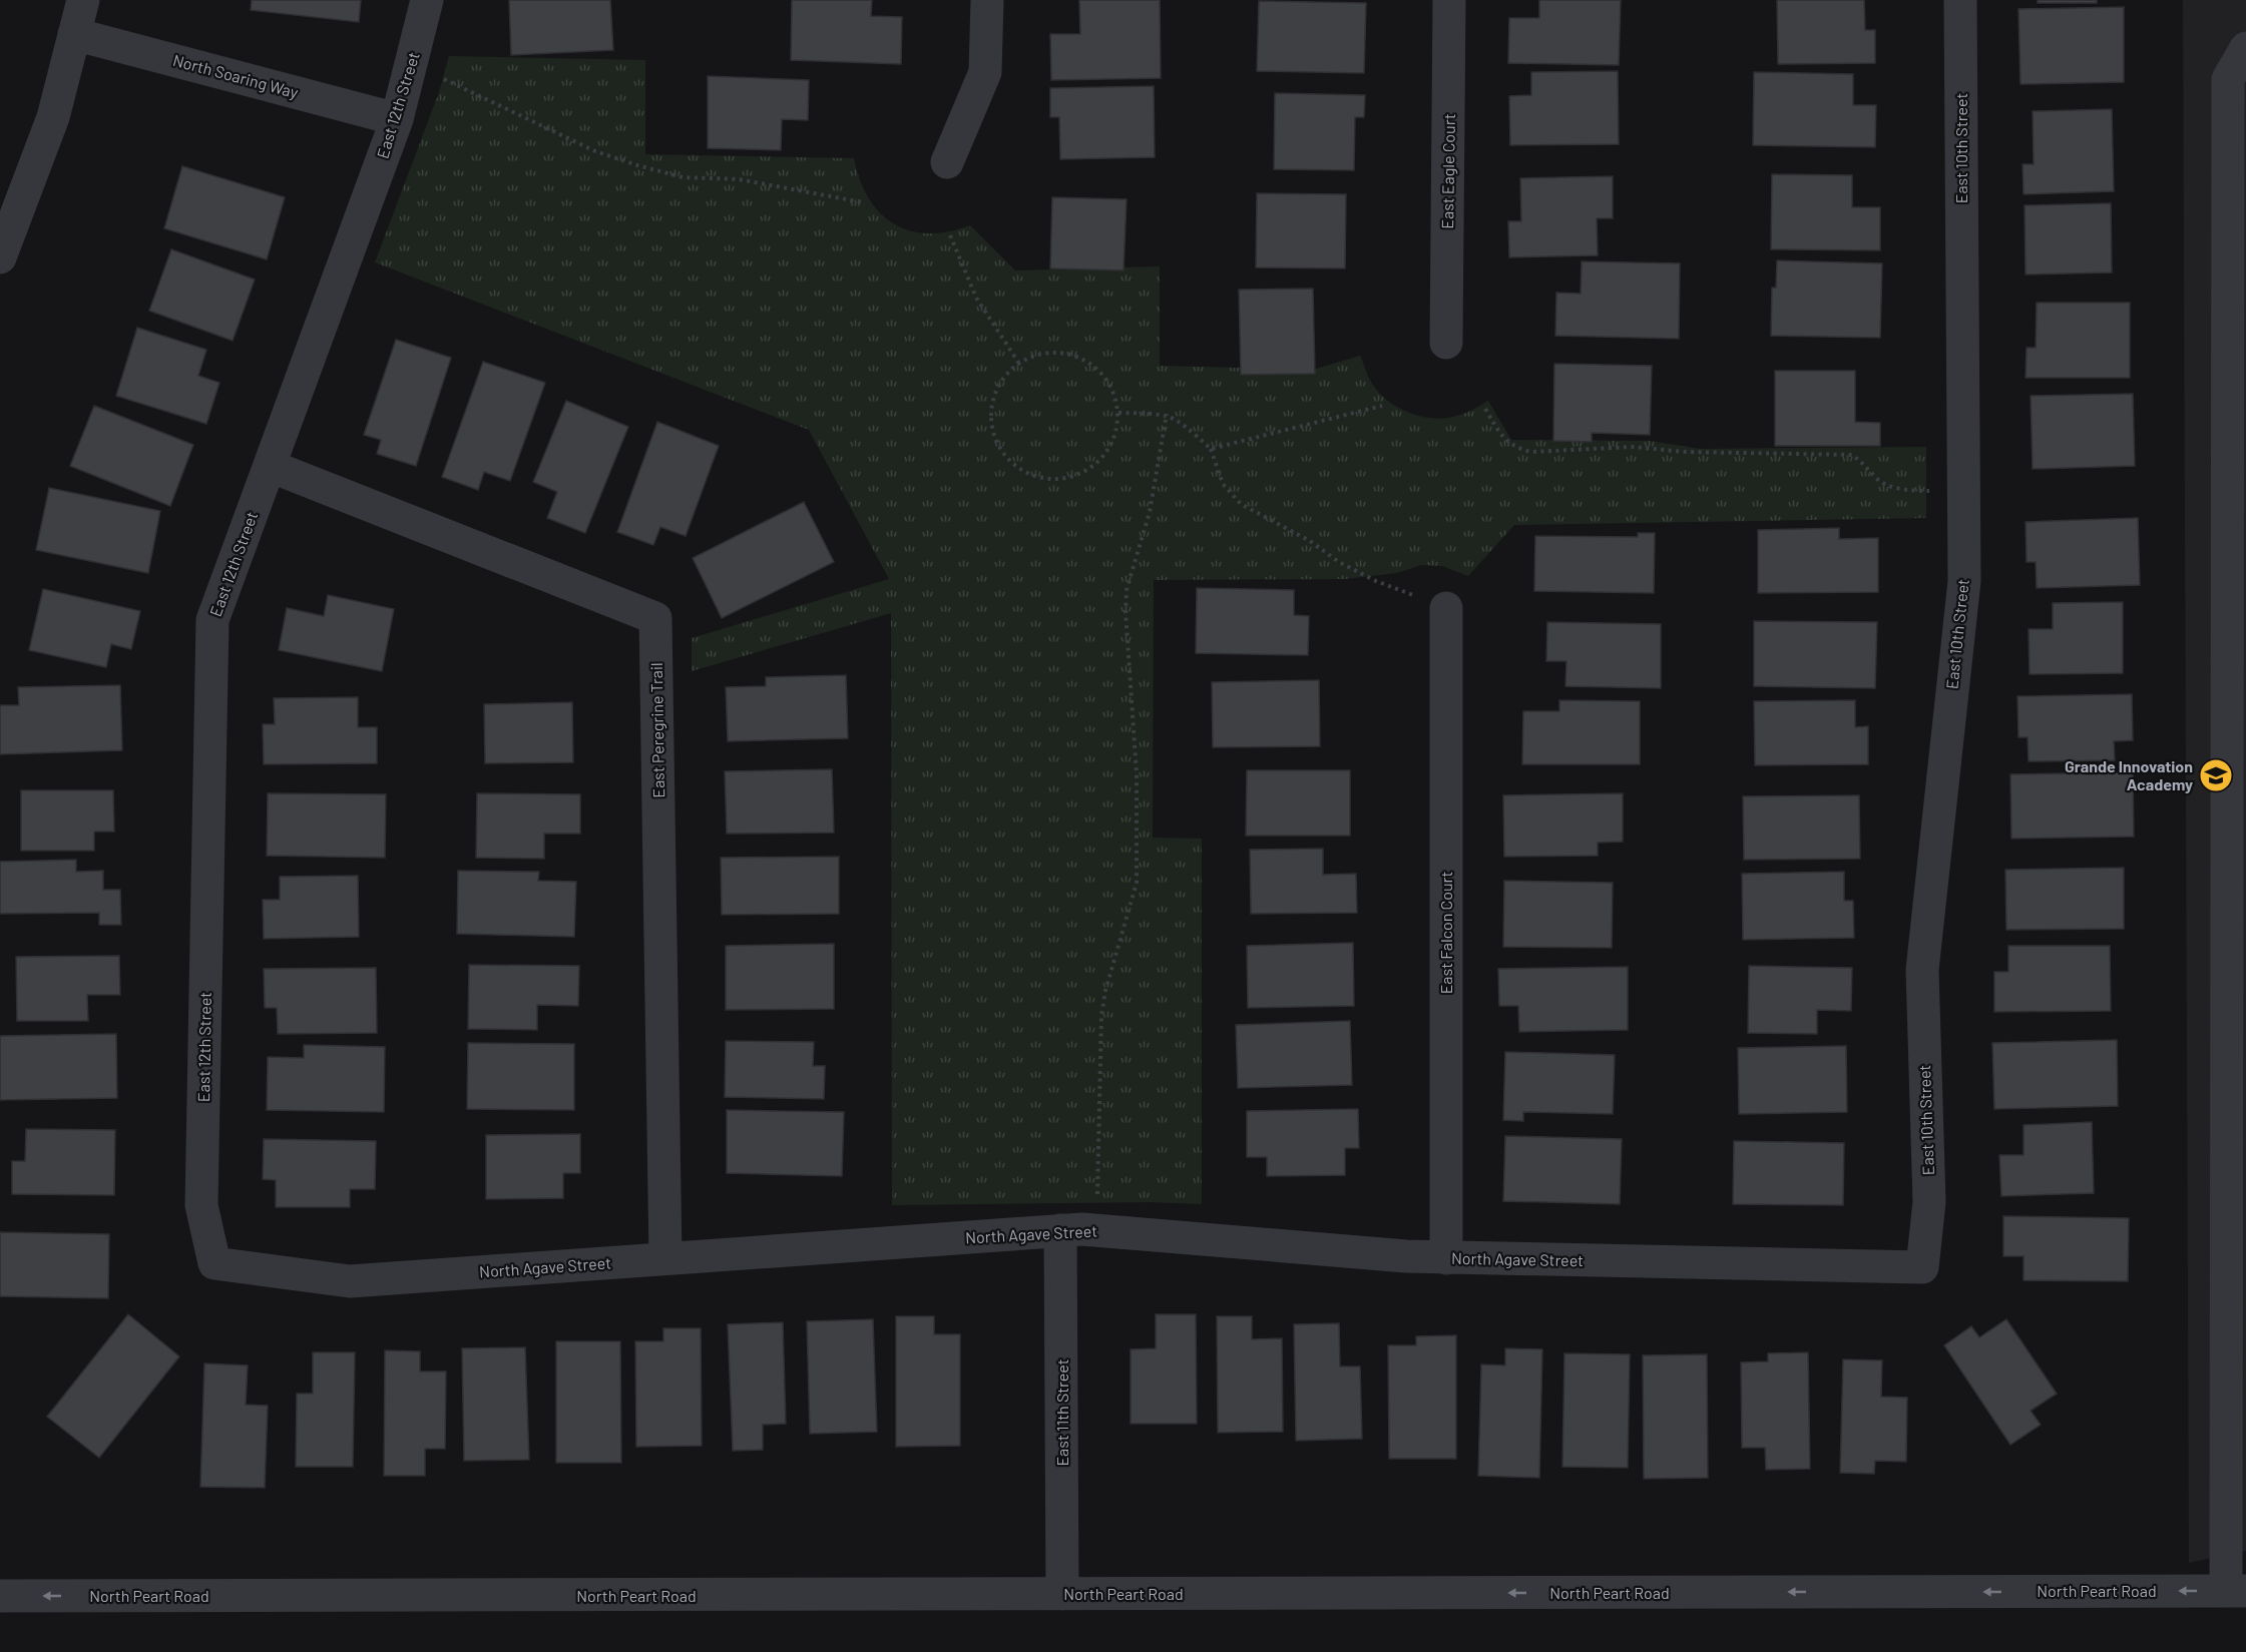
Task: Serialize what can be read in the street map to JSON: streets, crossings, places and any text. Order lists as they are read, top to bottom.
{
  "streets": {
    "street": [
      "North Soaring Way",
      "East 12th Street",
      "East 10th Street",
      "East Eagle Court",
      "East Peregrine Trail",
      "East Falcon Court",
      "North Agave Street",
      "East 11th Street",
      "North Peart Road"
    ]
  },
  "crossings": [
    ["North Soaring Way", "East 12th Street"],
    ["East 12th Street", "East Peregrine Trail"],
    ["East 12th Street", "North Agave Street"],
    ["East 10th Street", "North Agave Street"],
    ["East Peregrine Trail", "North Agave Street"],
    ["East Falcon Court", "North Agave Street"],
    ["North Agave Street", "East 11th Street"],
    ["East 11th Street", "North Peart Road"]
  ],
  "one_way": ["North Peart Road"],
  "places": {
    "school or university": ["Grande Innovation Academy"]
  }
}
